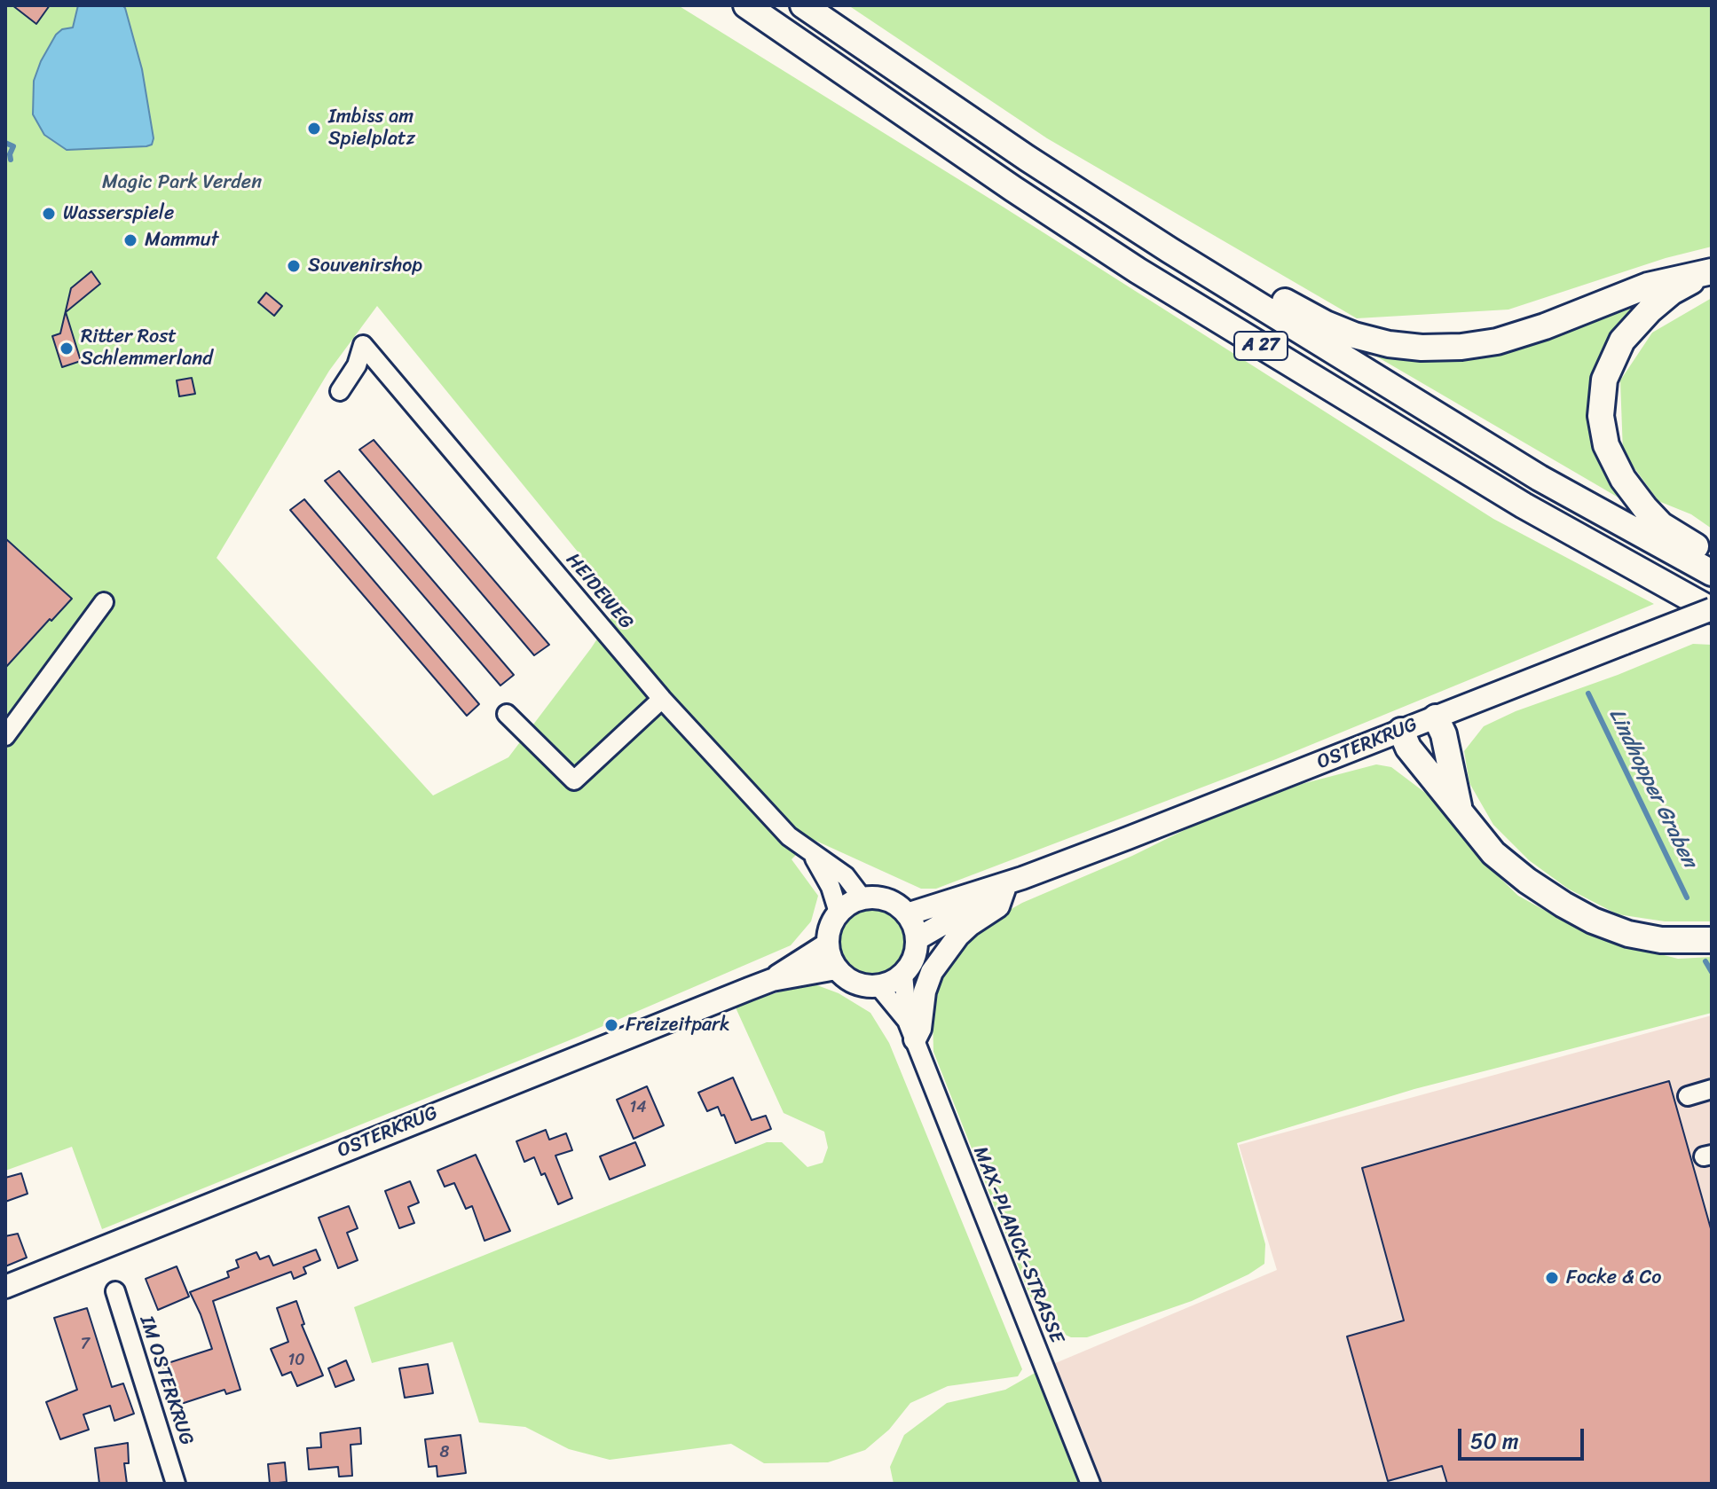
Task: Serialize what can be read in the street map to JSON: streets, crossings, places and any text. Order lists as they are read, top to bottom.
{
  "streets": {
    "highway": ["A 27"],
    "main road": ["OSTERKRUG"],
    "street": ["HEIDEWEG", "MAX-PLANCK-STRASSE", "IM OSTERKRUG"]
  },
  "crossings": [
    ["A 27", "OSTERKRUG"],
    ["HEIDEWEG", "OSTERKRUG"],
    ["HEIDEWEG", "MAX-PLANCK-STRASSE"],
    ["OSTERKRUG", "MAX-PLANCK-STRASSE"]
  ],
  "water": ["Lindhopper Graben"],
  "parks": ["Magic Park Verden"],
  "places": [
    "Imbiss am Spielplatz",
    "Wasserspiele",
    "Mammut",
    "Souvenirshop",
    "Ritter Rost Schlemmerland",
    "Freizeitpark",
    "Focke & Co"
  ],
  "house_numbers": [
    "14",
    "7",
    "10",
    "8"
  ],
  "scale_bar": "50 m"
}
